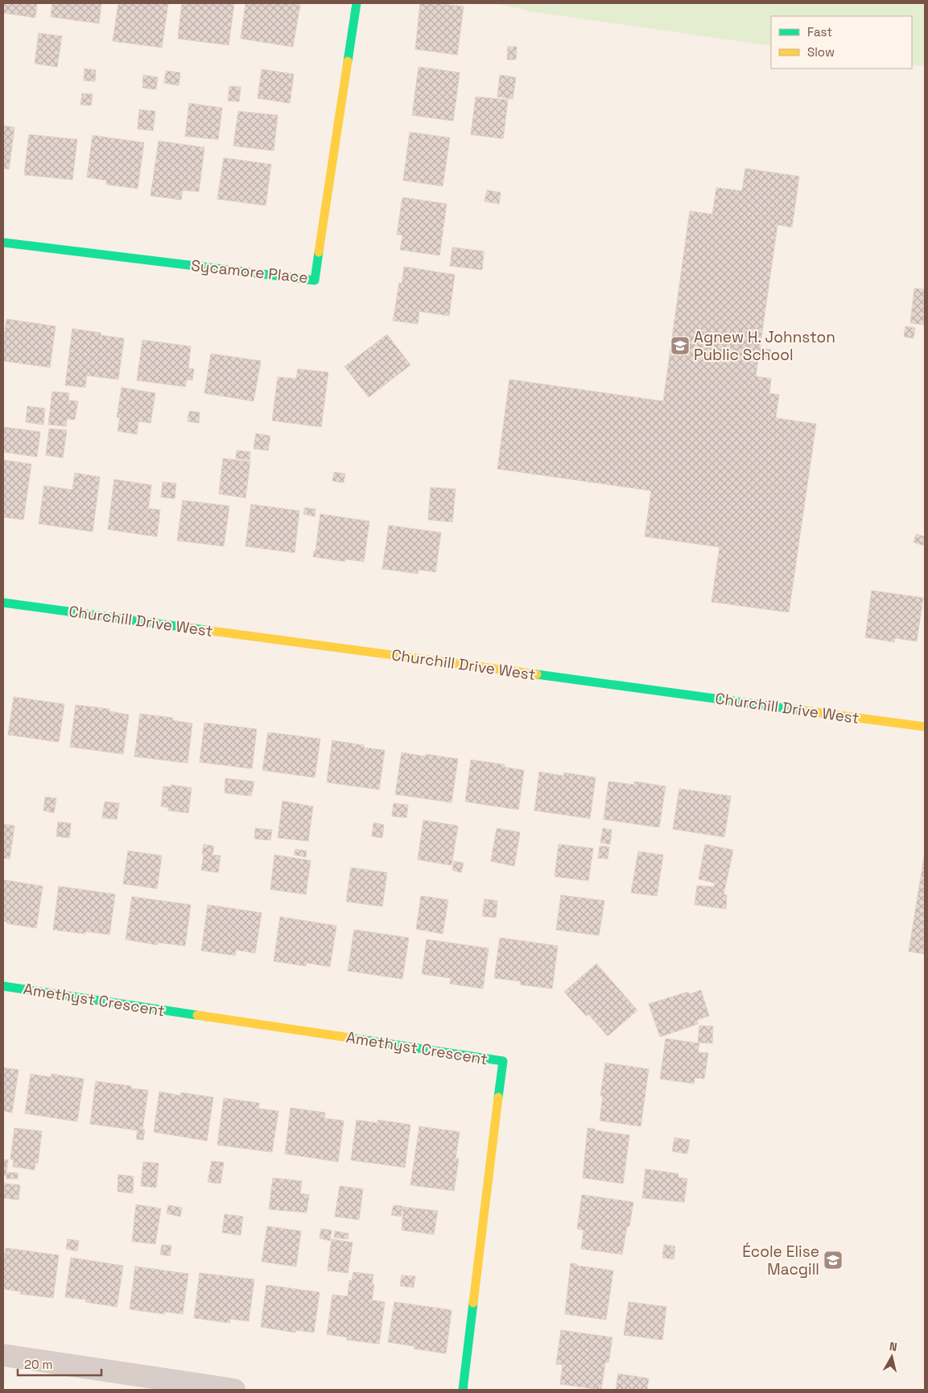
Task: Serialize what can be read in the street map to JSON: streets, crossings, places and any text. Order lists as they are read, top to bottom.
{
  "streets": {
    "street": ["Sycamore Place", "Churchill Drive West", "Amethyst Crescent"]
  },
  "places": {
    "school or university": ["Agnew H. Johnston Public School", "École Elise Macgill"]
  },
  "legend": ["Fast", "Slow"],
  "scale_bar": "20 m",
  "north": "top"
}
